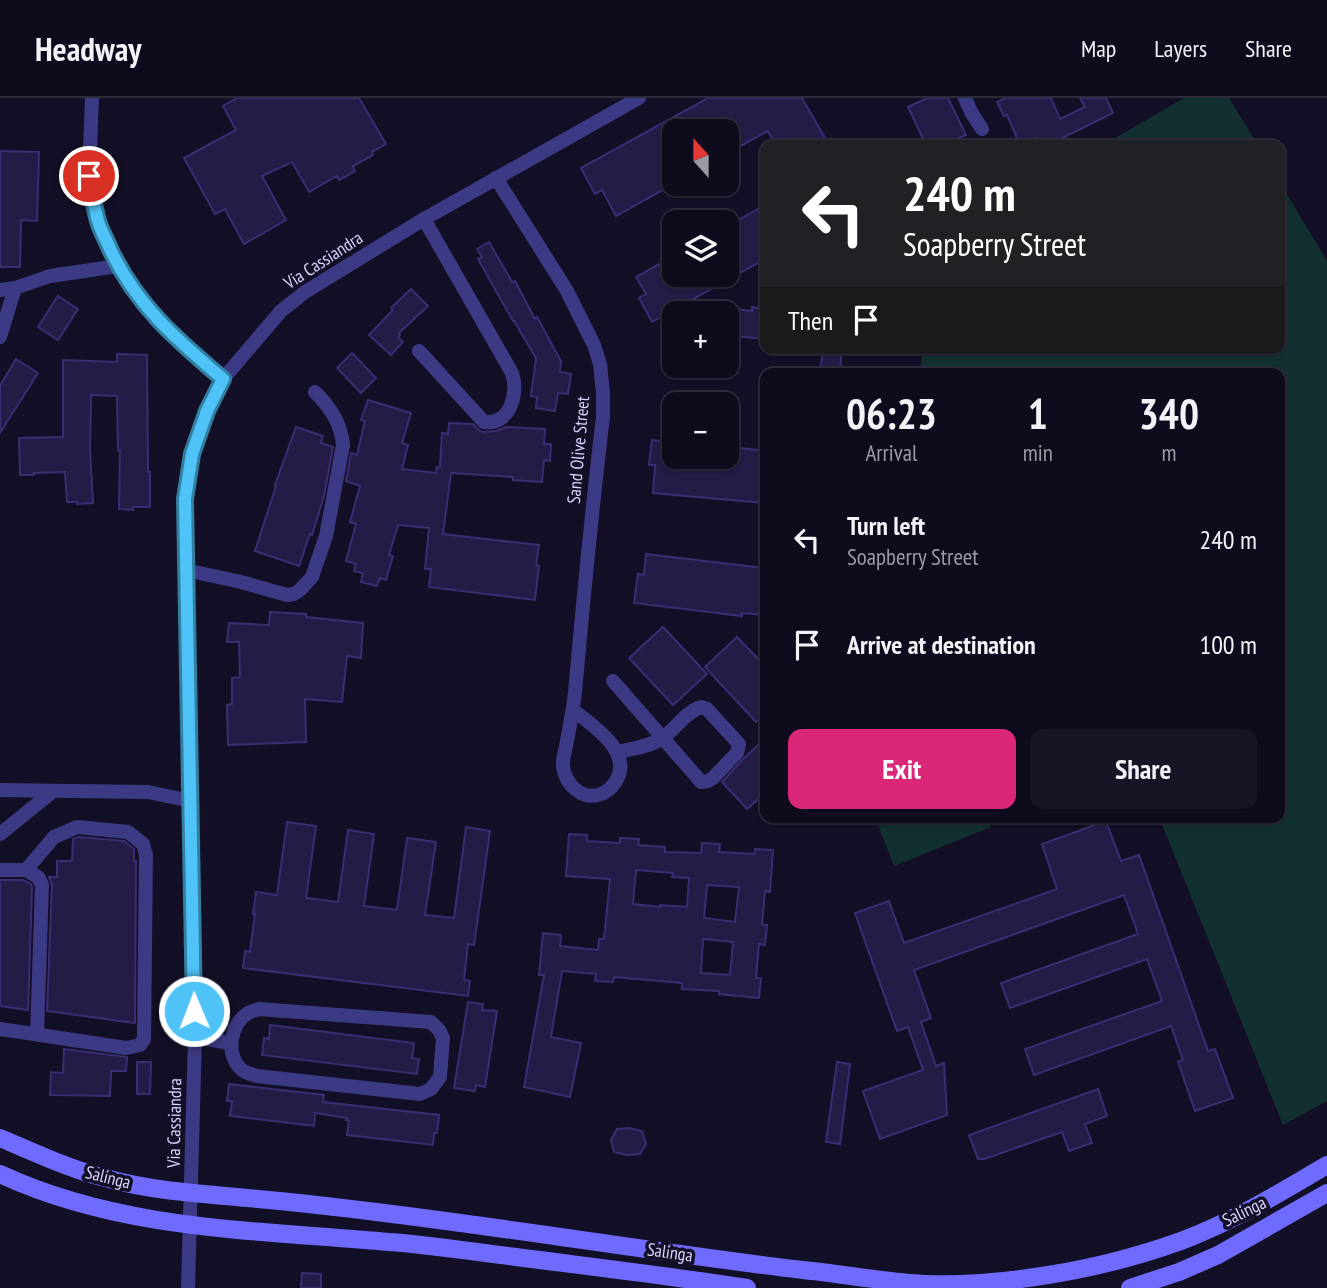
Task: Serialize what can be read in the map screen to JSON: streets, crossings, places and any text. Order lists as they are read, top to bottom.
{
  "streets": {
    "street": ["Via Cassiandra", "Sand Olive Street", "Salinga"]
  },
  "crossings": [
    ["Via Cassiandra", "Sand Olive Street"],
    ["Via Cassiandra", "Salinga"]
  ],
  "north": "top",
  "page": {
    "header": "Headway",
    "nav": ["Map", "Layers", "Share"],
    "map_buttons": ["+", "−"],
    "turn": ["240 m", "Soapberry Street"],
    "then": "Then",
    "eta": [
      "06:23",
      "Arrival",
      "1",
      "min",
      "340",
      "m"
    ],
    "list": [
      {
        "name": "Turn left",
        "note": "Soapberry Street",
        "value": "240 m"
      },
      {
        "name": "Arrive at destination",
        "value": "100 m"
      }
    ],
    "buttons": ["Exit", "Share"]
  }
}
